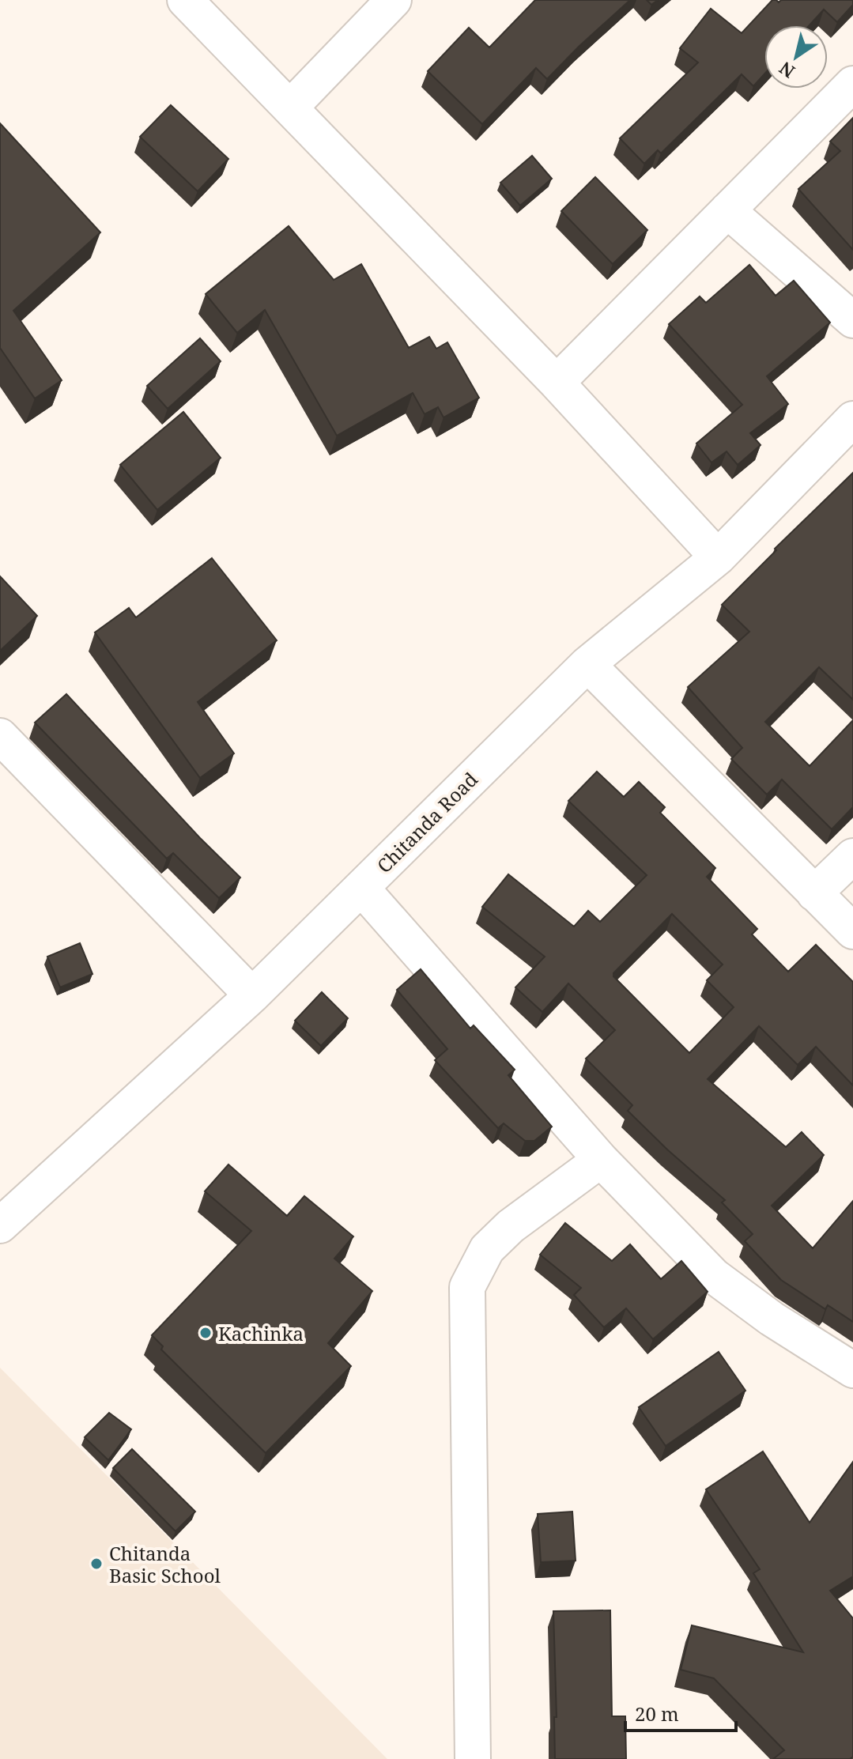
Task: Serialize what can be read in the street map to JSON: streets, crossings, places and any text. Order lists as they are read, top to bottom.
{
  "streets": {
    "street": ["Chitanda Road"]
  },
  "places": ["Kachinka", "Chitanda Basic School"],
  "scale_bar": "20 m",
  "north": "bottom left"
}
